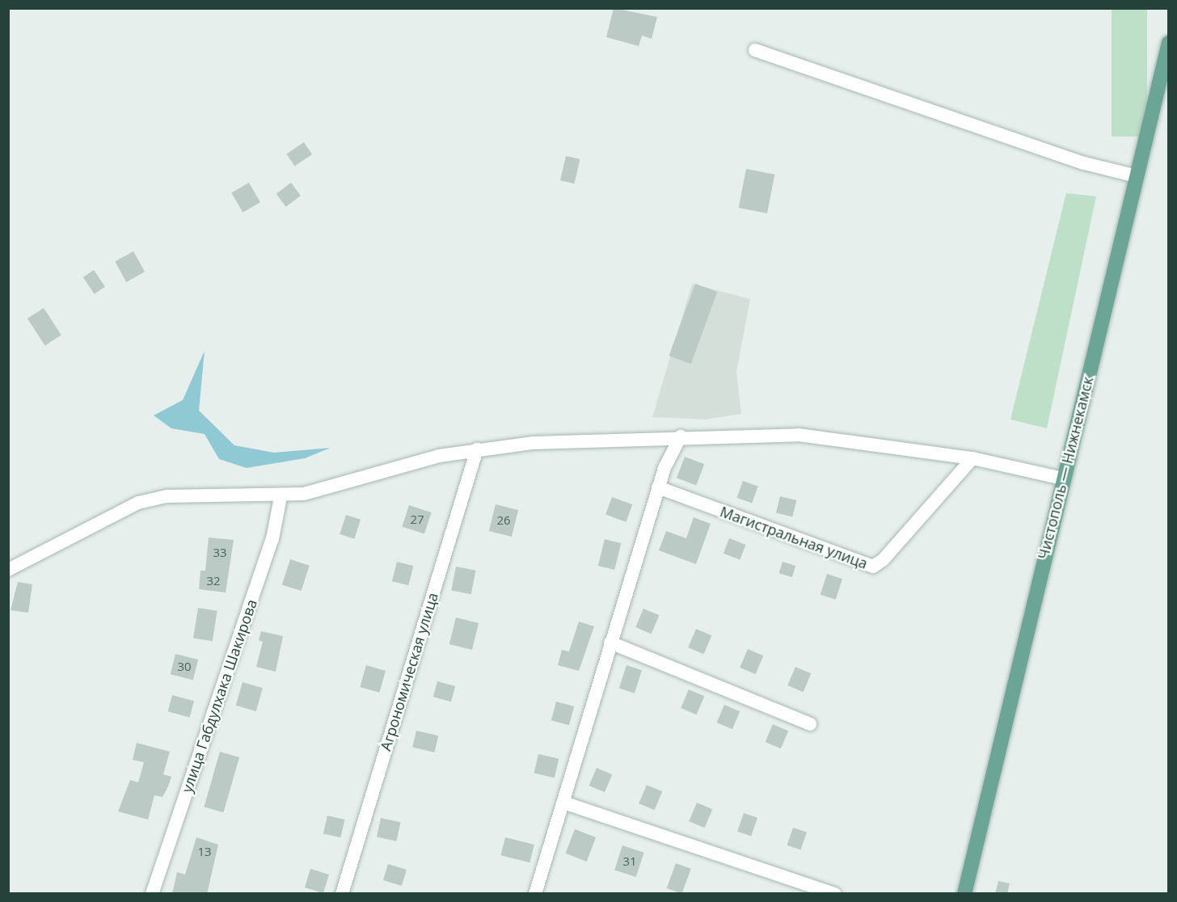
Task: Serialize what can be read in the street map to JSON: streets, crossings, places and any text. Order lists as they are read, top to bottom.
{
  "streets": {
    "main road": ["Чистополь — Нижнекамск"],
    "street": ["Магистральная улица", "Агрономическая улица", "улица Габдулхака Шакирова"]
  },
  "house_numbers": [
    "27",
    "26",
    "33",
    "32",
    "30",
    "13",
    "31"
  ]
}
